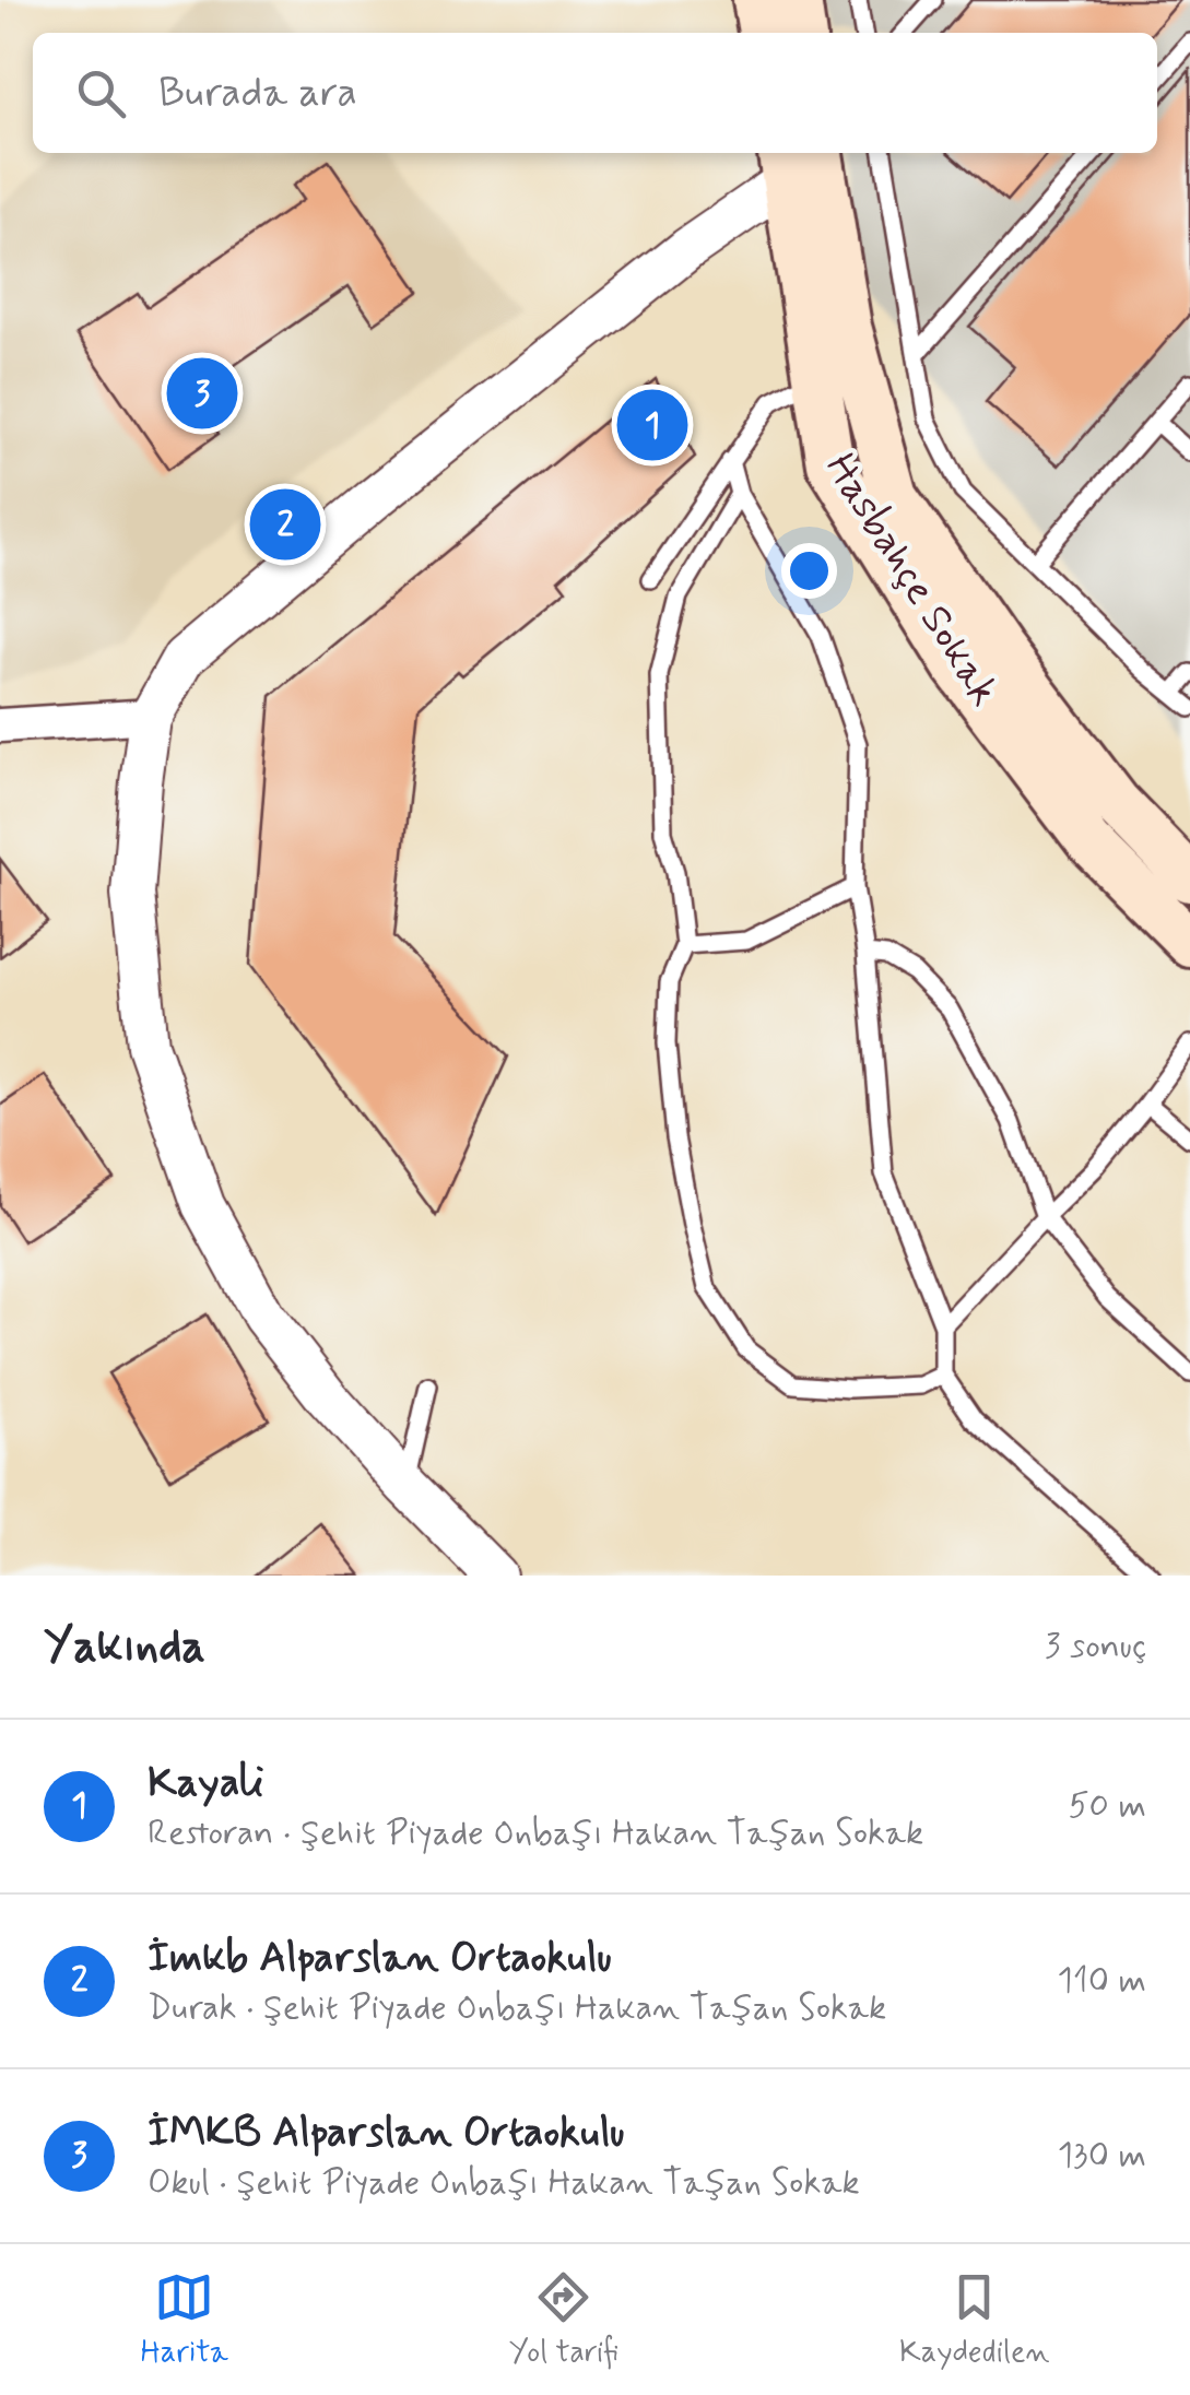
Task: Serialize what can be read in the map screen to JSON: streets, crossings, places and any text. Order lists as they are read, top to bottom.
{
  "streets": {
    "main road": ["Hasbahçe Sokak"]
  },
  "page": {
    "search": "Burada ara",
    "pins": ["3", "1", "2"],
    "heading": ["Yakında", "3 sonuç"],
    "list": [
      {
        "mark": "1",
        "name": "Kayali",
        "note": "Restoran · Şehit Piyade Onbaşı Hakan Taşan Sokak",
        "value": "50 m"
      },
      {
        "mark": "2",
        "name": "İmkb Alparslan Ortaokulu",
        "note": "Durak · Şehit Piyade Onbaşı Hakan Taşan Sokak",
        "value": "110 m"
      },
      {
        "mark": "3",
        "name": "İMKB Alparslan Ortaokulu",
        "note": "Okul · Şehit Piyade Onbaşı Hakan Taşan Sokak",
        "value": "130 m"
      }
    ],
    "nav": ["Harita", "Yol tarifi", "Kaydedilen"]
  }
}
